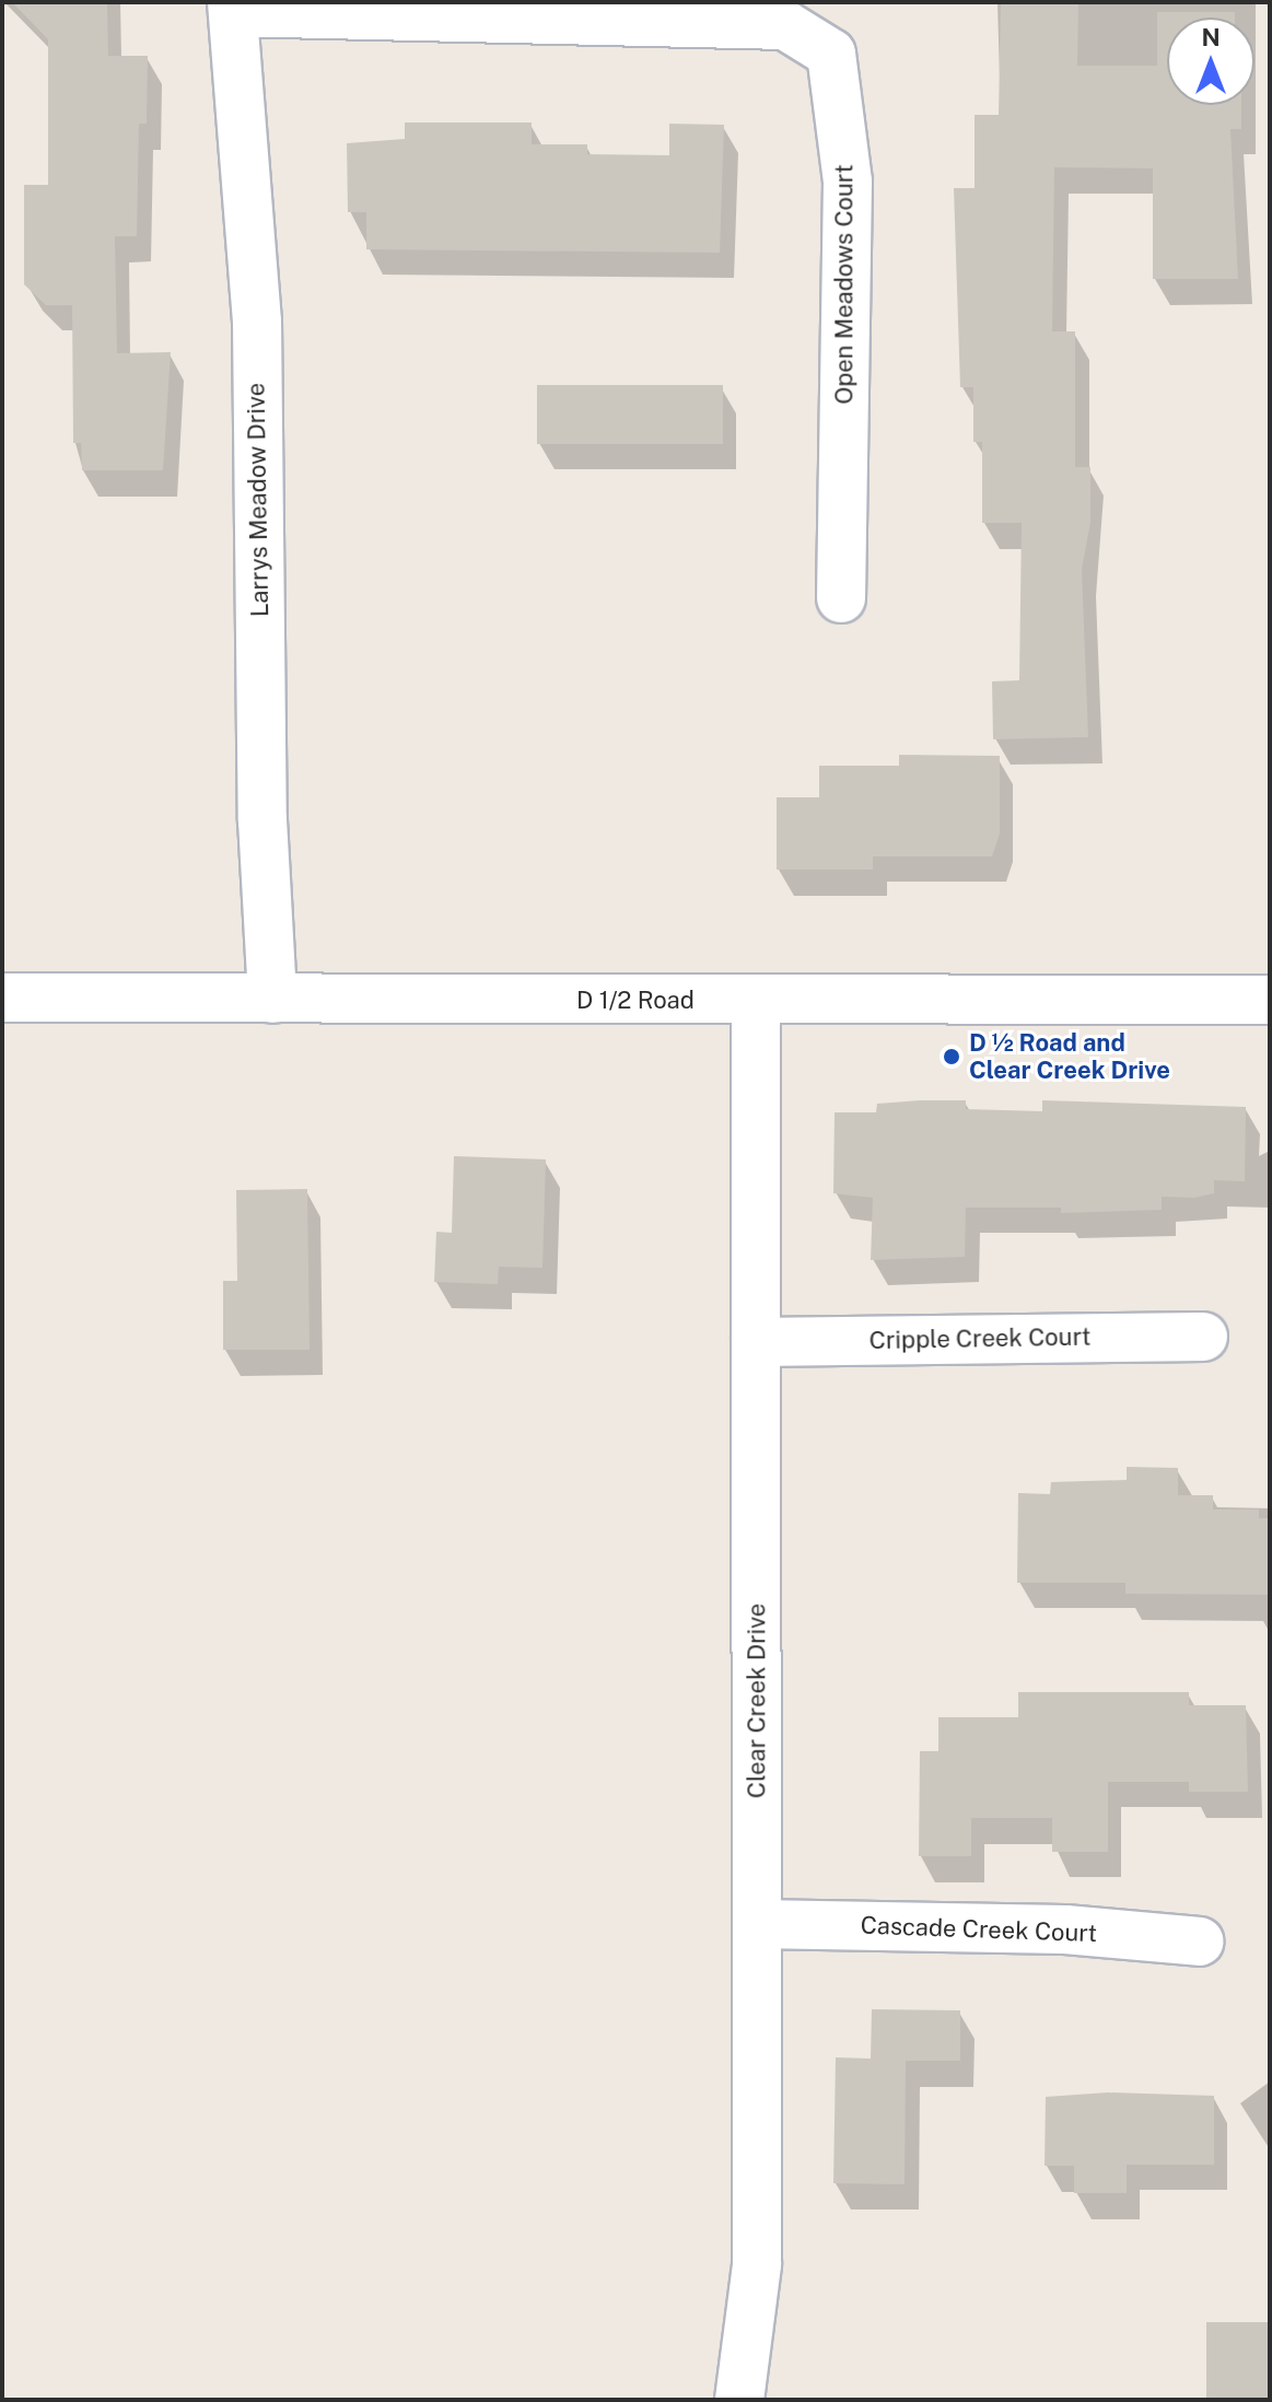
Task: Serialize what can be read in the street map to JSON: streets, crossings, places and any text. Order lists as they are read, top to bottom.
{
  "streets": {
    "street": [
      "Open Meadows Court",
      "Larrys Meadow Drive",
      "D 1/2 Road",
      "Cripple Creek Court",
      "Clear Creek Drive",
      "Cascade Creek Court"
    ]
  },
  "crossings": [
    ["Open Meadows Court", "Larrys Meadow Drive"],
    ["Larrys Meadow Drive", "D 1/2 Road"],
    ["D 1/2 Road", "Clear Creek Drive"],
    ["Cripple Creek Court", "Clear Creek Drive"],
    ["Clear Creek Drive", "Cascade Creek Court"]
  ],
  "places": ["D ½ Road and Clear Creek Drive"],
  "north": "top"
}
